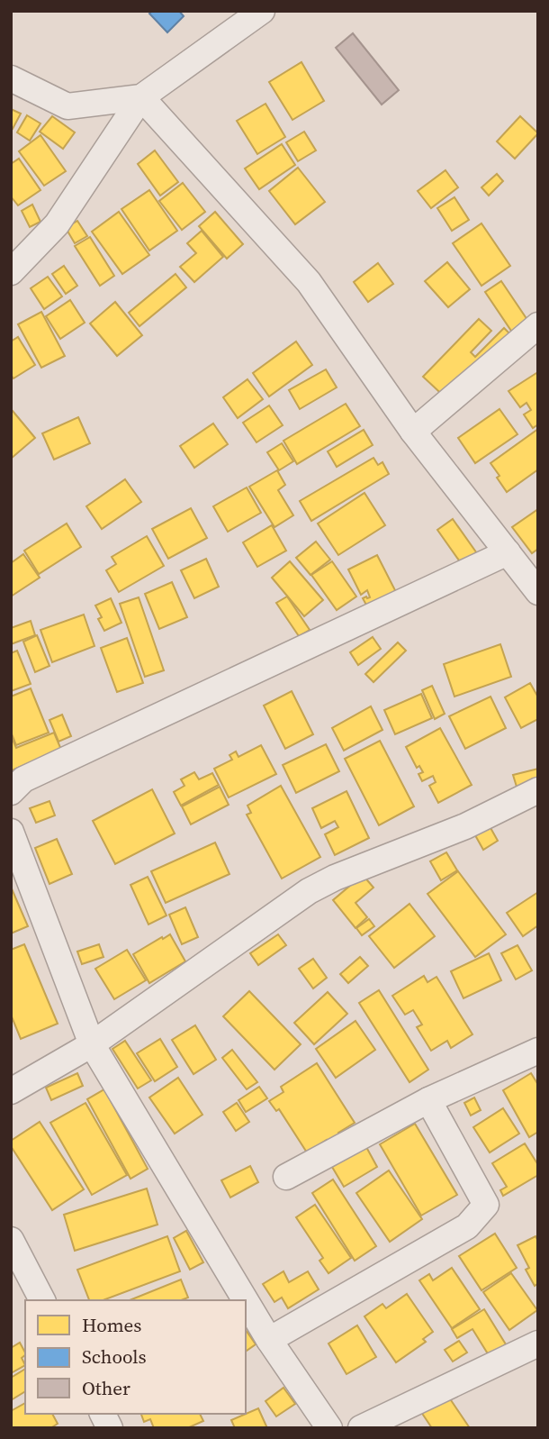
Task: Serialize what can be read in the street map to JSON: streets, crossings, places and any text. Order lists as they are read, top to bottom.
{
  "legend": ["Homes", "Schools", "Other"]
}
